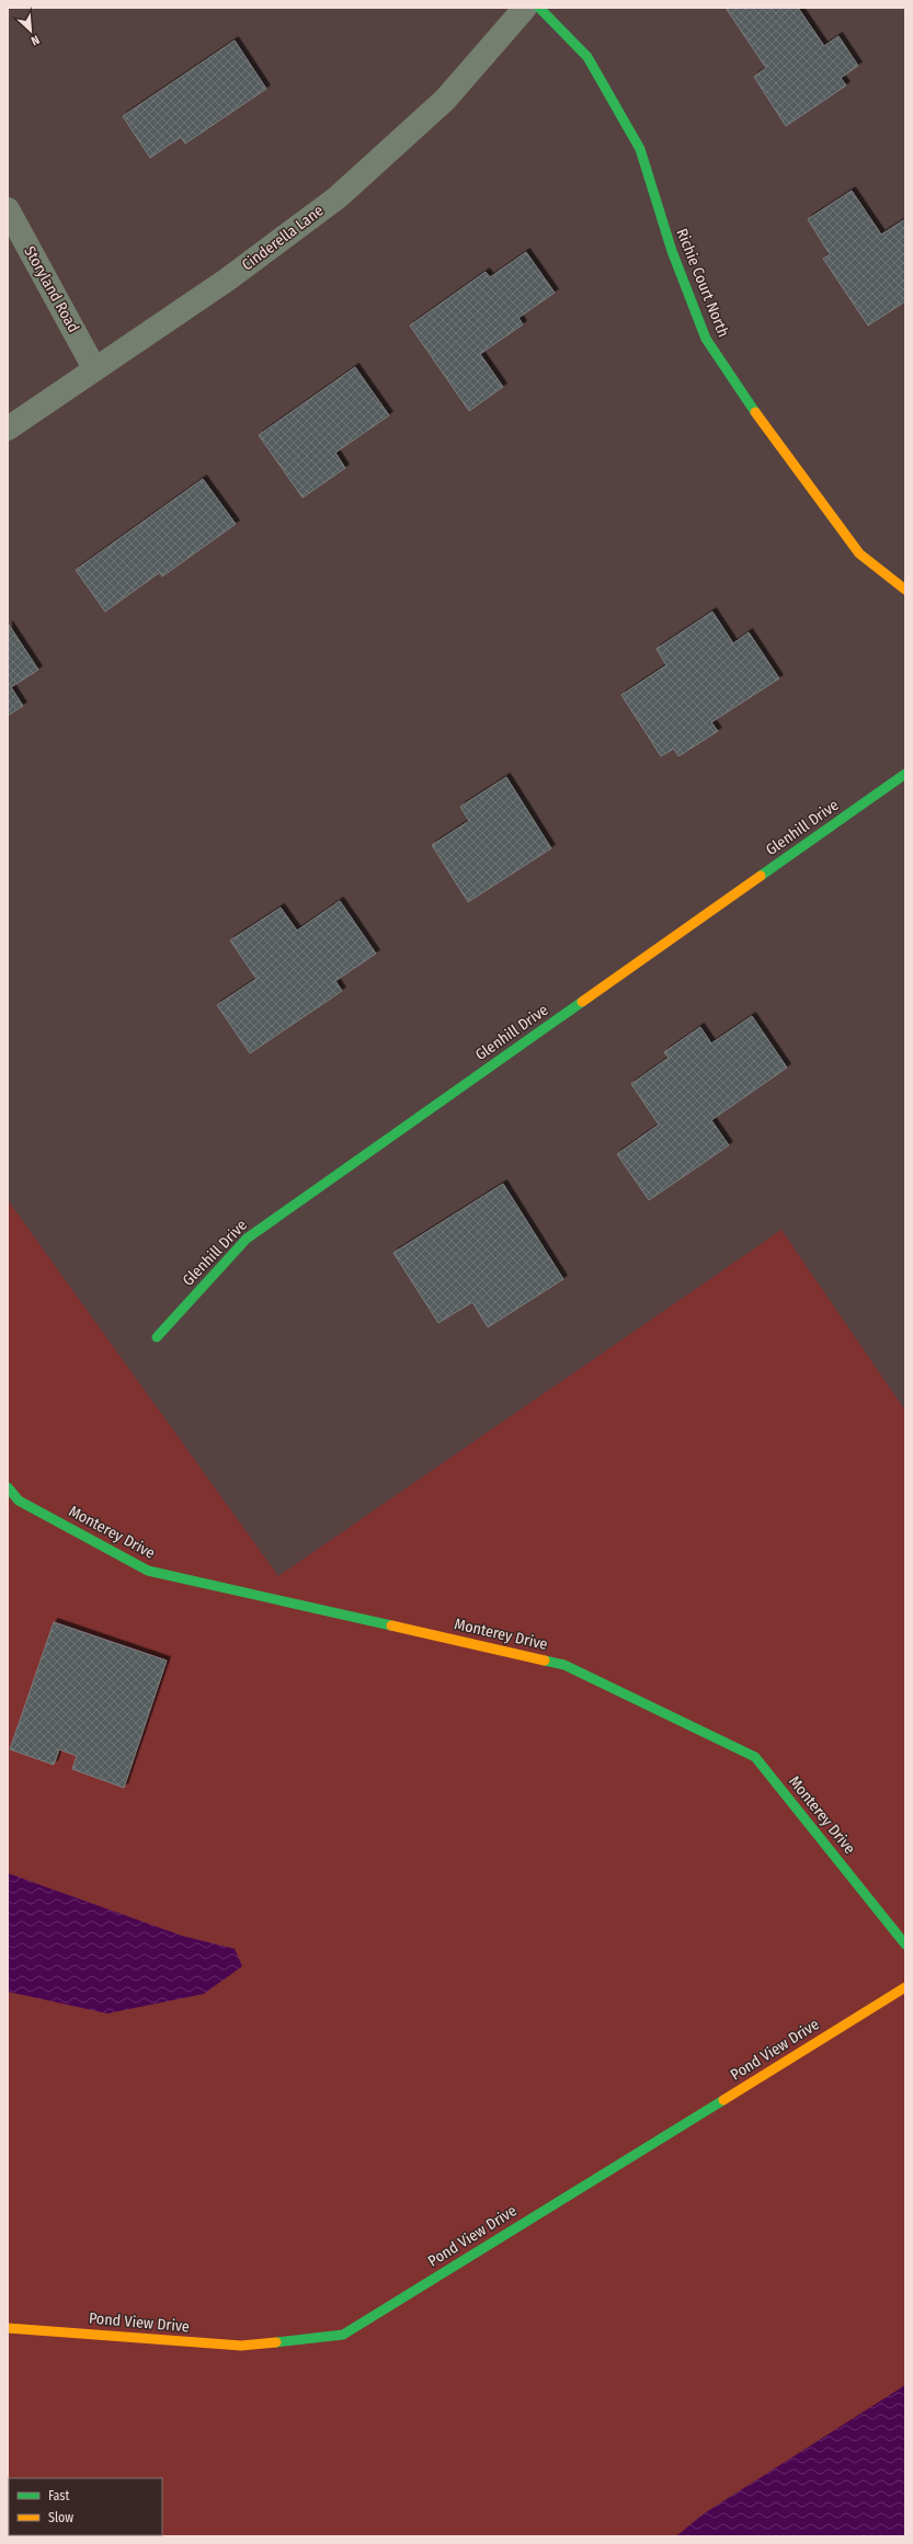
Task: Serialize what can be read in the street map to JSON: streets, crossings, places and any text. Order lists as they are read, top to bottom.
{
  "streets": {
    "street": [
      "Cinderella Lane",
      "Richie Court North",
      "Storyland Road",
      "Glenhill Drive",
      "Monterey Drive",
      "Pond View Drive"
    ]
  },
  "crossings": [
    ["Cinderella Lane", "Storyland Road"]
  ],
  "legend": ["Fast", "Slow"],
  "north": "bottom right"
}
